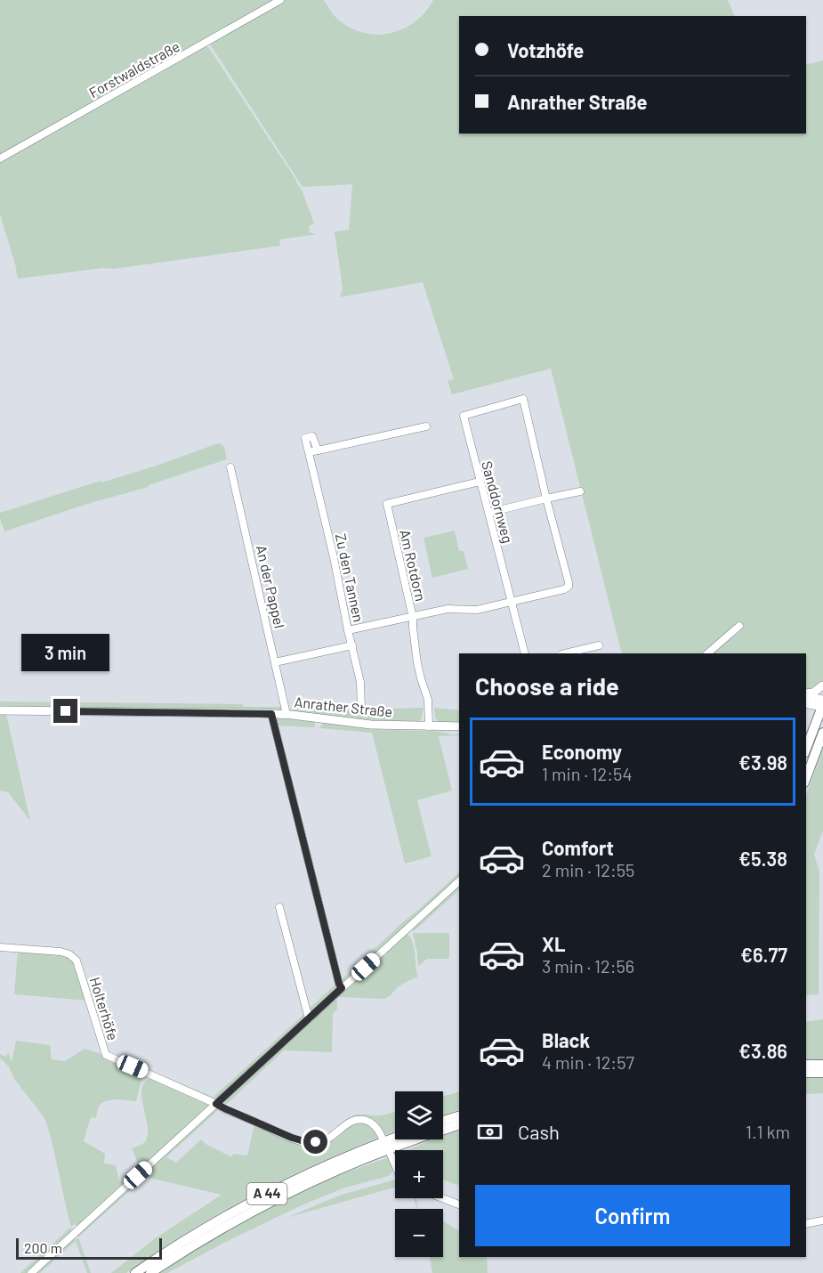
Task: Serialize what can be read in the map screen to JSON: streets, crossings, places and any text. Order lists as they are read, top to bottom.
{
  "streets": {
    "highway": ["A 44"],
    "main road": ["Anrather Straße"],
    "street": [
      "Forstwaldstraße",
      "Sanddornweg",
      "Am Rotdorn",
      "Zu den Tannen",
      "An der Pappel",
      "Holterhöfe"
    ]
  },
  "crossings": [
    ["Sanddornweg", "Am Rotdorn"],
    ["Am Rotdorn", "Anrather Straße"]
  ],
  "scale_bar": "200 m",
  "page": {
    "banner": ["Votzhöfe", "Anrather Straße"],
    "bubble": "3 min",
    "heading": "Choose a ride",
    "list": [
      {
        "name": "Economy",
        "note": "1 min · 12:54",
        "value": "€3.98"
      },
      {
        "name": "Comfort",
        "note": "2 min · 12:55",
        "value": "€5.38"
      },
      {
        "name": "XL",
        "note": "3 min · 12:56",
        "value": "€6.77"
      },
      {
        "name": "Black",
        "note": "4 min · 12:57",
        "value": "€3.86"
      }
    ],
    "map_buttons": ["+", "−"],
    "pay": ["Cash", "1.1 km"],
    "buttons": "Confirm",
    "scale": "200 m"
  }
}
